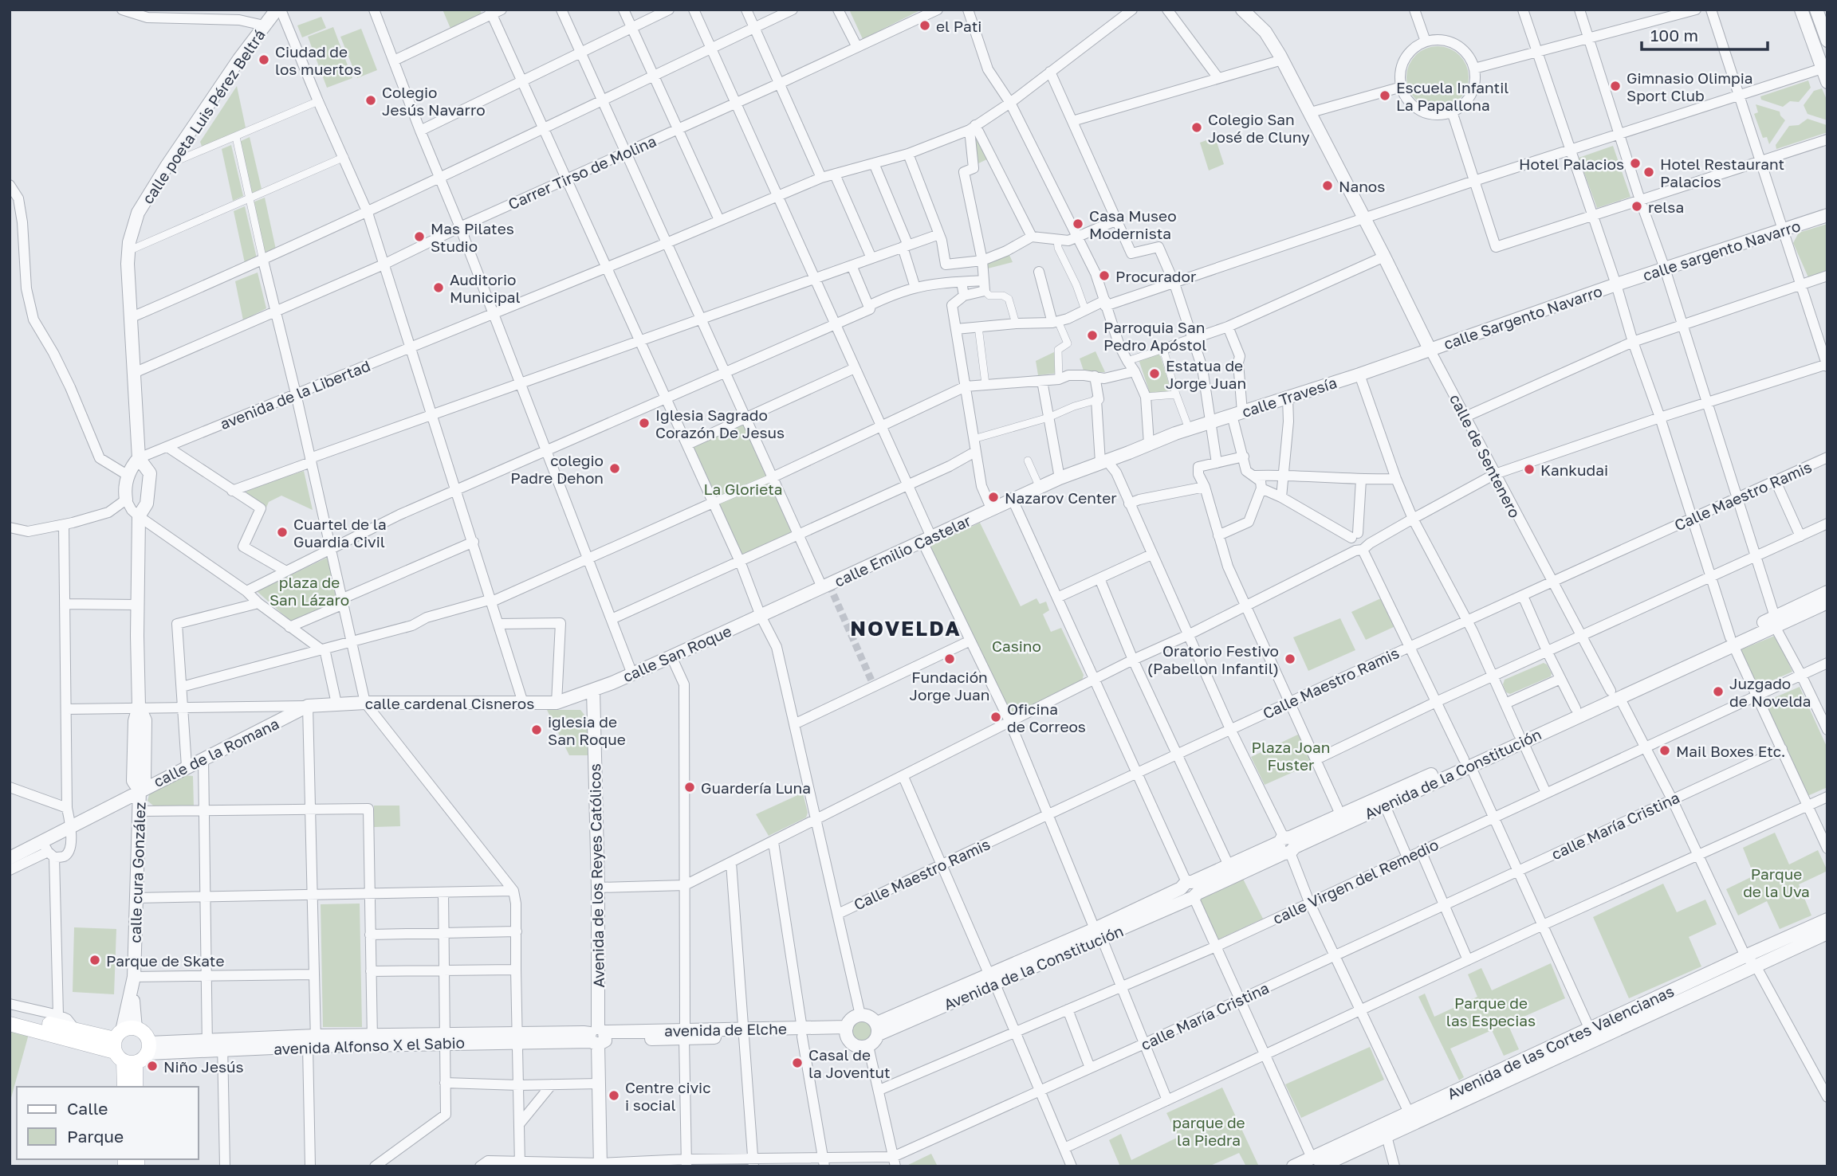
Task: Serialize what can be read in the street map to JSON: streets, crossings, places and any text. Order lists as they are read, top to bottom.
{
  "streets": {
    "main road": ["calle cura González"],
    "street": [
      "calle poeta Luis Pérez Beltrá",
      "Carrer Tirso de Molina",
      "calle sargento Navarro",
      "calle Sargento Navarro",
      "avenida de la Libertad",
      "calle Travesía",
      "calle de Sentenero",
      "Calle Maestro Ramis",
      "calle Emilio Castelar",
      "calle San Roque",
      "calle cardenal Cisneros",
      "calle de la Romana",
      "Avenida de la Constitución",
      "calle María Cristina",
      "Avenida de los Reyes Católicos",
      "calle Virgen del Remedio",
      "avenida de Elche",
      "Avenida de las Cortes Valencianas",
      "avenida Alfonso X el Sabio"
    ]
  },
  "crossings": [
    ["calle poeta Luis Pérez Beltrá", "Carrer Tirso de Molina"],
    ["calle poeta Luis Pérez Beltrá", "avenida de la Libertad"],
    ["calle poeta Luis Pérez Beltrá", "calle cura González"],
    ["calle sargento Navarro", "calle Sargento Navarro"],
    ["calle Sargento Navarro", "calle Travesía"],
    ["calle Sargento Navarro", "calle de Sentenero"],
    ["avenida de la Libertad", "calle cura González"],
    ["calle Travesía", "calle de Sentenero"],
    ["calle Travesía", "calle Emilio Castelar"],
    ["calle de Sentenero", "Calle Maestro Ramis"],
    ["calle de Sentenero", "Avenida de la Constitución"],
    ["calle de Sentenero", "calle María Cristina"],
    ["calle de Sentenero", "calle Virgen del Remedio"],
    ["calle de Sentenero", "Avenida de las Cortes Valencianas"],
    ["calle Emilio Castelar", "calle San Roque"],
    ["calle San Roque", "calle cardenal Cisneros"],
    ["calle San Roque", "Avenida de los Reyes Católicos"],
    ["calle cardenal Cisneros", "calle de la Romana"],
    ["calle cardenal Cisneros", "Avenida de los Reyes Católicos"],
    ["calle de la Romana", "calle cura González"],
    ["Avenida de la Constitución", "avenida de Elche"],
    ["calle María Cristina", "Avenida de los Reyes Católicos"],
    ["Avenida de los Reyes Católicos", "avenida de Elche"],
    ["Avenida de los Reyes Católicos", "avenida Alfonso X el Sabio"],
    ["avenida de Elche", "avenida Alfonso X el Sabio"]
  ],
  "districts": ["NOVELDA"],
  "parks": [
    "La Glorieta",
    "plaza de San Lázaro",
    "Casino",
    "Plaza Joan Fuster",
    "Parque de la Uva",
    "Parque de las Especias",
    "parque de la Piedra"
  ],
  "places": [
    "el Pati",
    "Ciudad de los muertos",
    "Gimnasio Olimpia Sport Club",
    "Escuela Infantil La Papallona",
    "Colegio Jesús Navarro",
    "Colegio San José de Cluny",
    "Hotel Palacios",
    "Hotel Restaurant Palacios",
    "Nanos",
    "relsa",
    "Casa Museo Modernista",
    "Mas Pilates Studio",
    "Procurador",
    "Auditorio Municipal",
    "Parroquia San Pedro Apóstol",
    "Estatua de Jorge Juan",
    "Iglesia Sagrado Corazón De Jesus",
    "colegio Padre Dehon",
    "Kankudai",
    "Nazarov Center",
    "Cuartel de la Guardia Civil",
    "Fundación Jorge Juan",
    "Oratorio Festivo (Pabellon Infantil)",
    "Juzgado de Novelda",
    "Oficina de Correos",
    "iglesia de San Roque",
    "Mail Boxes Etc.",
    "Guardería Luna",
    "Parque de Skate",
    "Casal de la Joventut",
    "Niño Jesús",
    "Centre civic i social"
  ],
  "legend": ["Calle", "Parque"],
  "scale_bar": "100 m"
}
